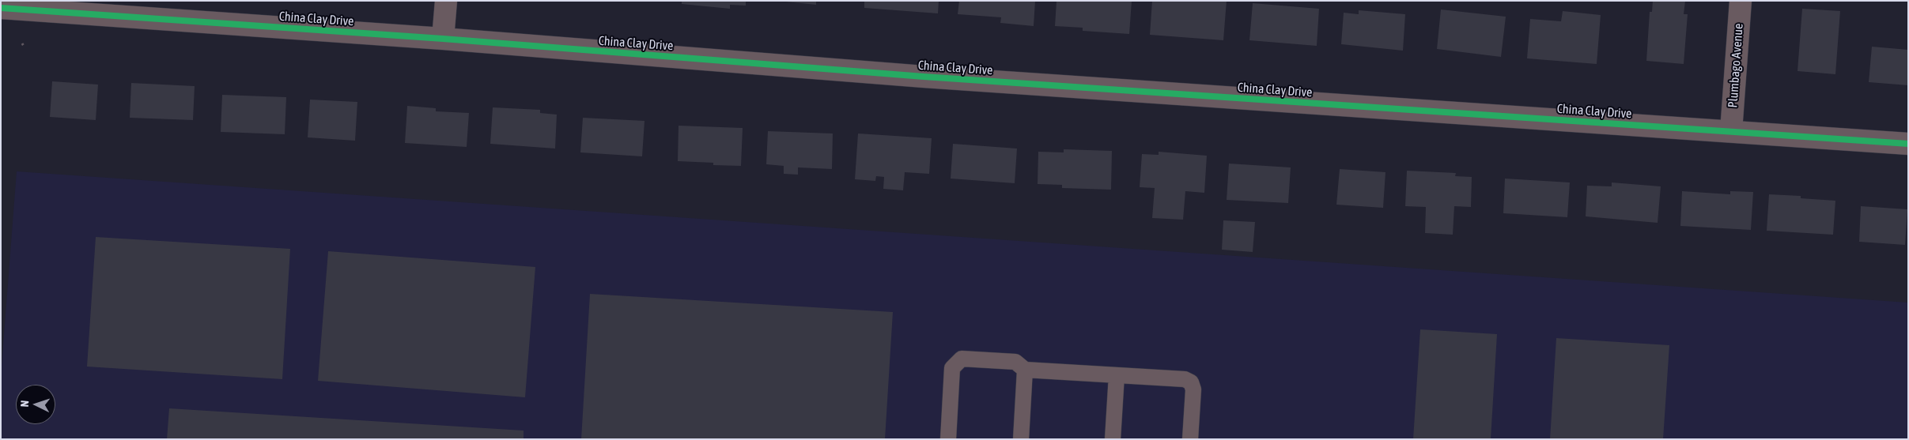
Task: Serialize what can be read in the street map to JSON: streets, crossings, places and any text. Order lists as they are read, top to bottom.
{
  "streets": {
    "street": ["China Clay Drive", "Plumbago Avenue"]
  },
  "crossings": [
    ["China Clay Drive", "Plumbago Avenue"]
  ],
  "north": "left"
}
